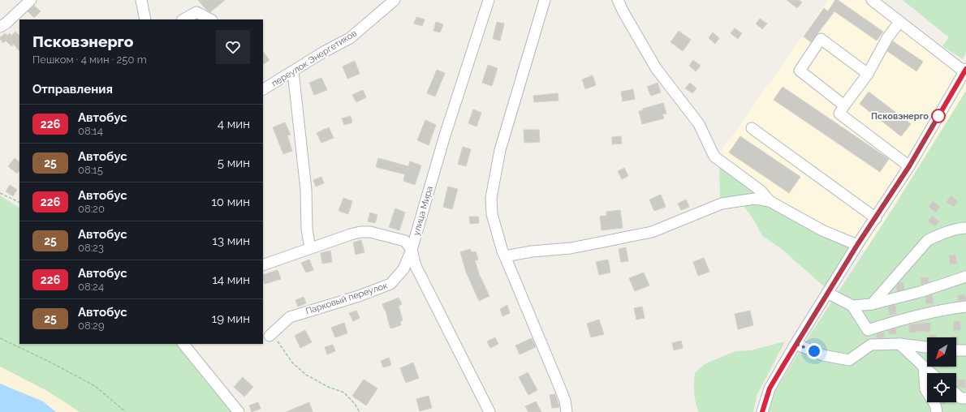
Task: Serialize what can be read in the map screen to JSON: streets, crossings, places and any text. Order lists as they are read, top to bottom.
{
  "streets": {
    "street": ["переулок Энергетиков", "улица Мира", "Парковый переулок"]
  },
  "crossings": [
    ["улица Мира", "Парковый переулок"]
  ],
  "places": ["Псковэнерго"],
  "lines": ["bus line 226"],
  "north": "bottom left",
  "page": {
    "heading": [
      ["Псковэнерго", "Пешком · 4 мин · 250 m"],
      "Отправления"
    ],
    "list": [
      {
        "mark": "226",
        "name": "Автобус",
        "note": "08:14",
        "value": "4 мин"
      },
      {
        "mark": "25",
        "name": "Автобус",
        "note": "08:15",
        "value": "5 мин"
      },
      {
        "mark": "226",
        "name": "Автобус",
        "note": "08:20",
        "value": "10 мин"
      },
      {
        "mark": "25",
        "name": "Автобус",
        "note": "08:23",
        "value": "13 мин"
      },
      {
        "mark": "226",
        "name": "Автобус",
        "note": "08:24",
        "value": "14 мин"
      },
      {
        "mark": "25",
        "name": "Автобус",
        "note": "08:29",
        "value": "19 мин"
      }
    ]
  }
}
